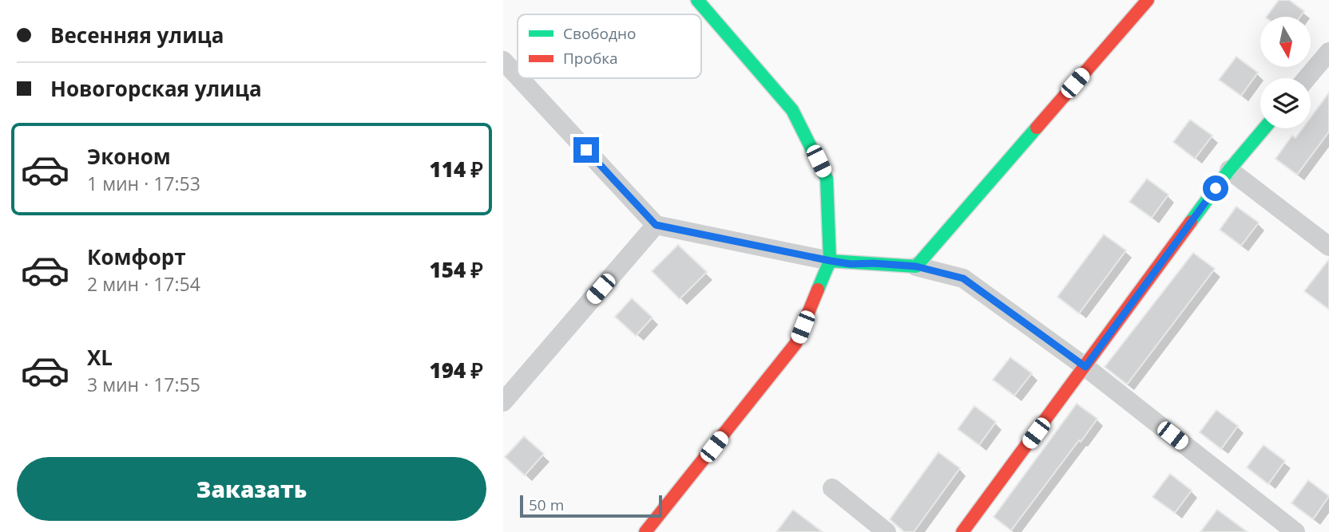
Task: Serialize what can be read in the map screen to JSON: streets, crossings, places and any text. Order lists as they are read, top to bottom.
{
  "legend": ["Свободно", "Пробка"],
  "scale_bar": "50 m",
  "north": "bottom",
  "page": {
    "banner": ["Весенняя улица", "Новогорская улица"],
    "list": [
      {
        "name": "Эконом",
        "note": "1 мин · 17:53",
        "value": "114 ₽"
      },
      {
        "name": "Комфорт",
        "note": "2 мин · 17:54",
        "value": "154 ₽"
      },
      {
        "name": "XL",
        "note": "3 мин · 17:55",
        "value": "194 ₽"
      }
    ],
    "buttons": "Заказать",
    "scale": "50 m"
  }
}
